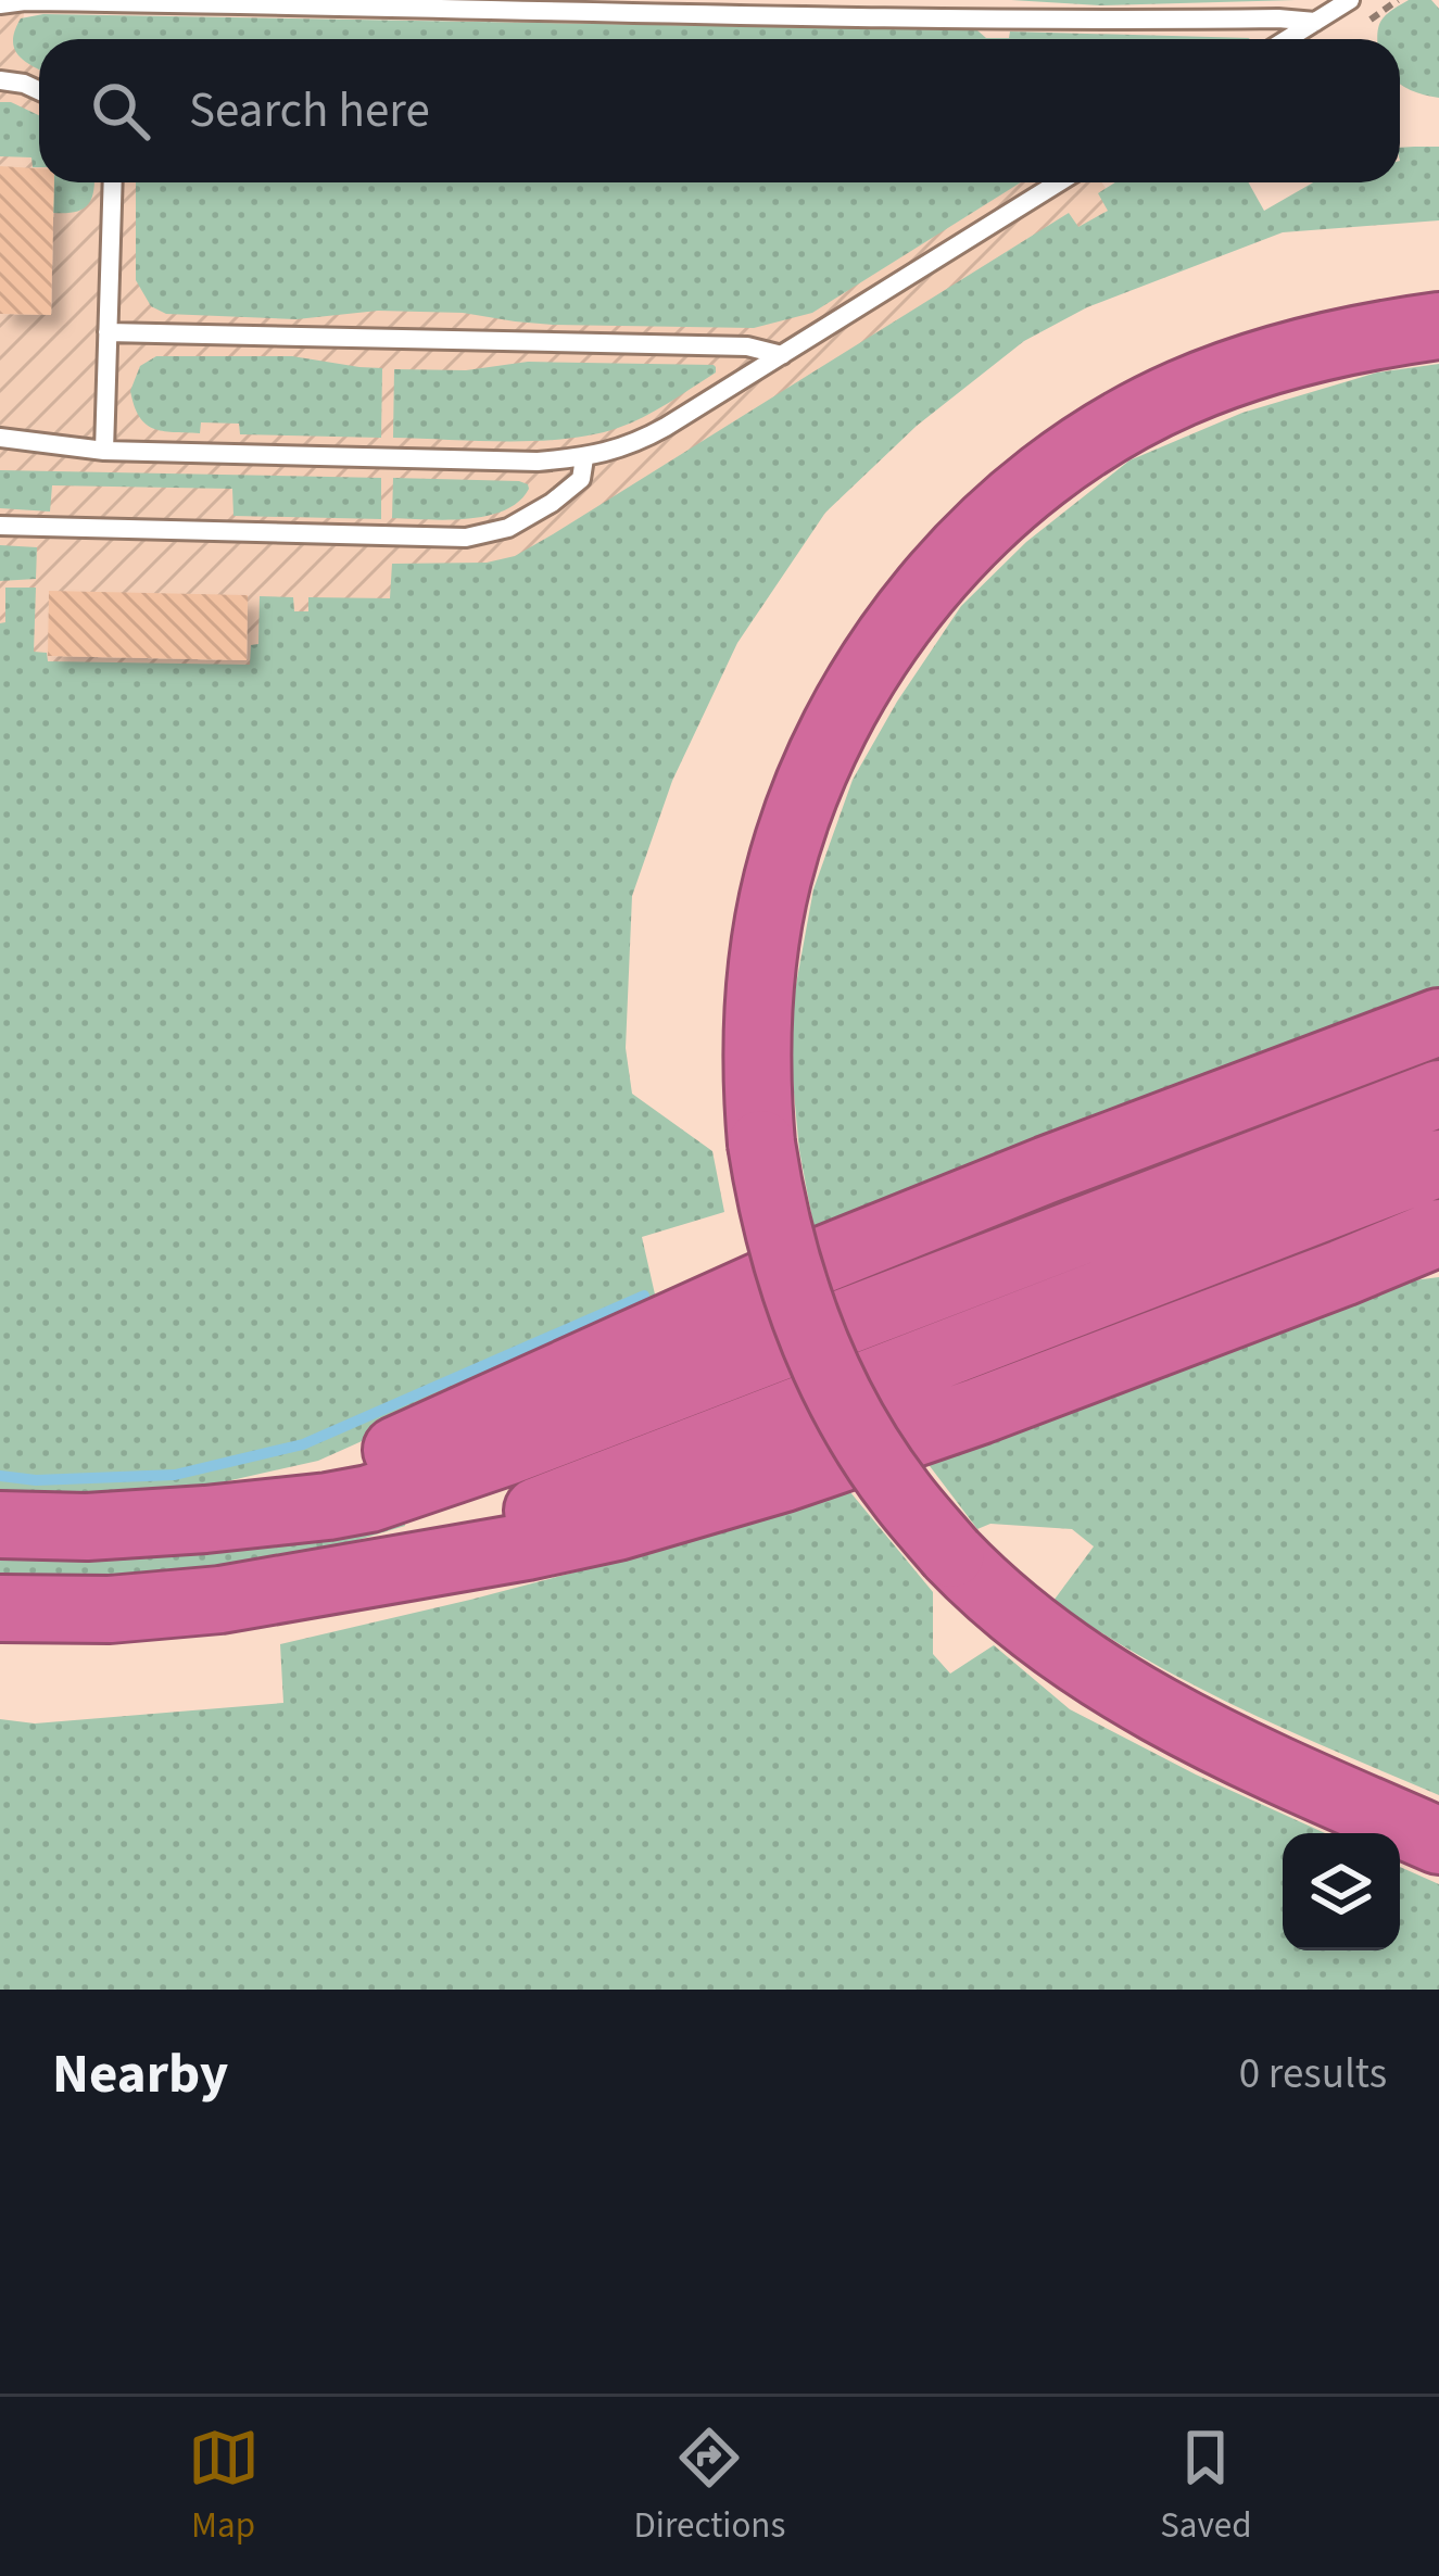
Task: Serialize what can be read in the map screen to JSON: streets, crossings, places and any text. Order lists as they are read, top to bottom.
{
  "page": {
    "search": "Search here",
    "heading": ["Nearby", "0 results"],
    "nav": ["Map", "Directions", "Saved"]
  }
}
